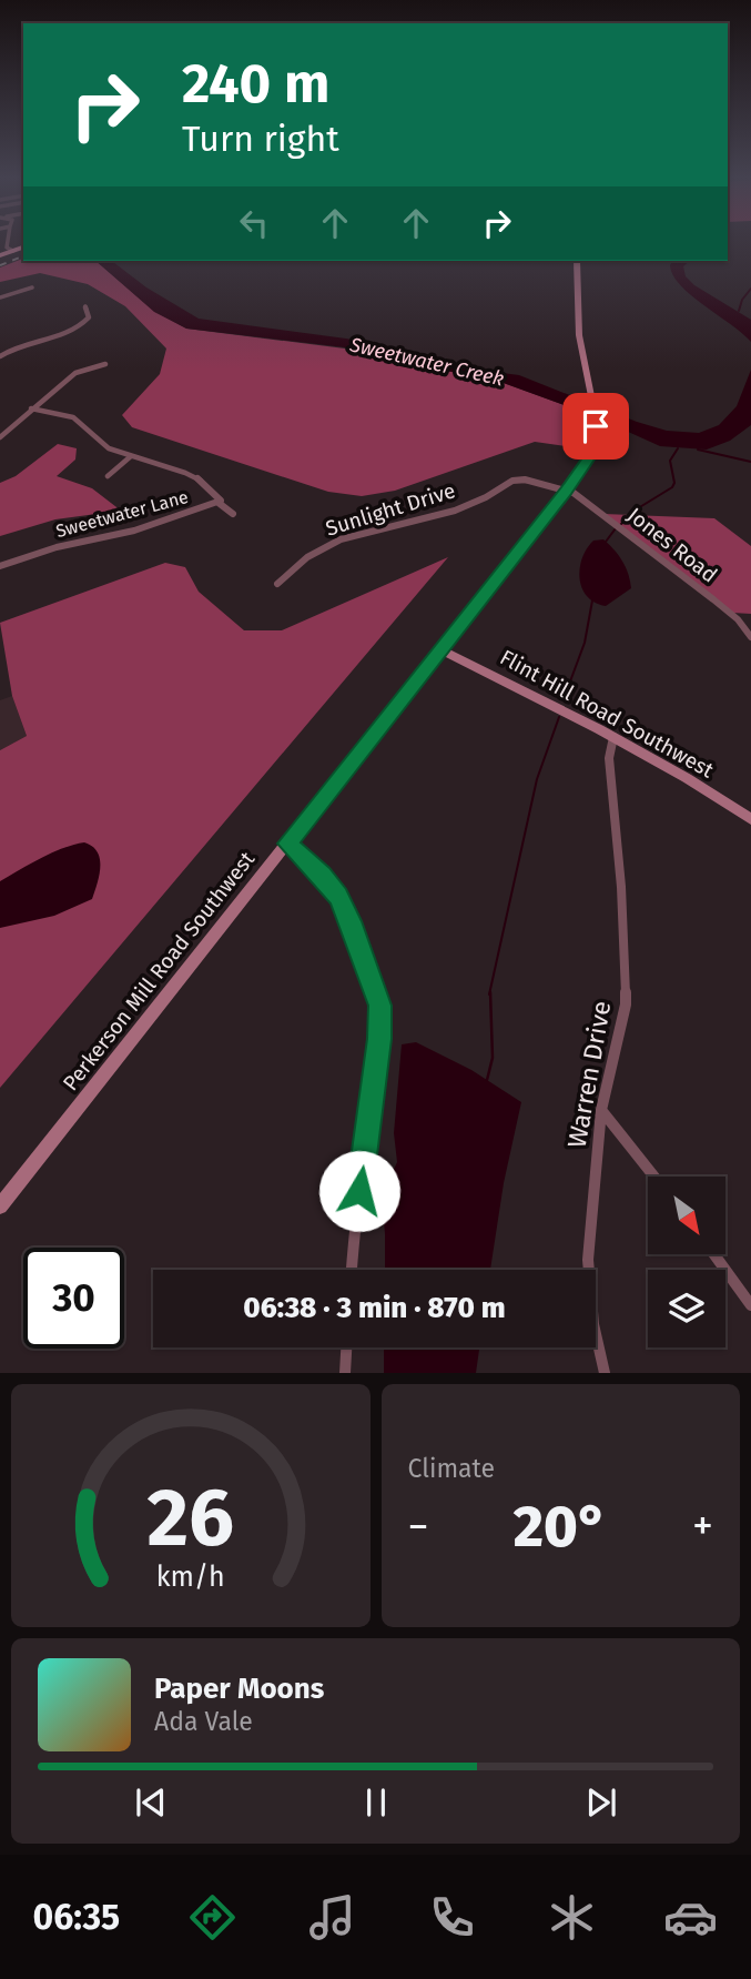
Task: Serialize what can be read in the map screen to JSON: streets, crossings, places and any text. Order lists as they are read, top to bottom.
{
  "streets": {
    "street": [
      "Sunlight Drive",
      "Sweetwater Lane",
      "Jones Road",
      "Flint Hill Road Southwest",
      "Perkerson Mill Road Southwest",
      "Warren Drive"
    ]
  },
  "crossings": [
    ["Sunlight Drive", "Jones Road"],
    ["Sunlight Drive", "Perkerson Mill Road Southwest"],
    ["Jones Road", "Perkerson Mill Road Southwest"],
    ["Flint Hill Road Southwest", "Perkerson Mill Road Southwest"],
    ["Flint Hill Road Southwest", "Warren Drive"]
  ],
  "water": ["Sweetwater Creek"],
  "north": "bottom right",
  "page": {
    "turn": ["240 m", "Turn right"],
    "limit": "30",
    "trip": "06:38 · 3 min · 870 m",
    "tile": "Climate",
    "heat": ["−", "20°", "+"],
    "song": ["Paper Moons", "Ada Vale"],
    "tabs": "06:35",
    "gauge": ["26", "km/h"]
  }
}
